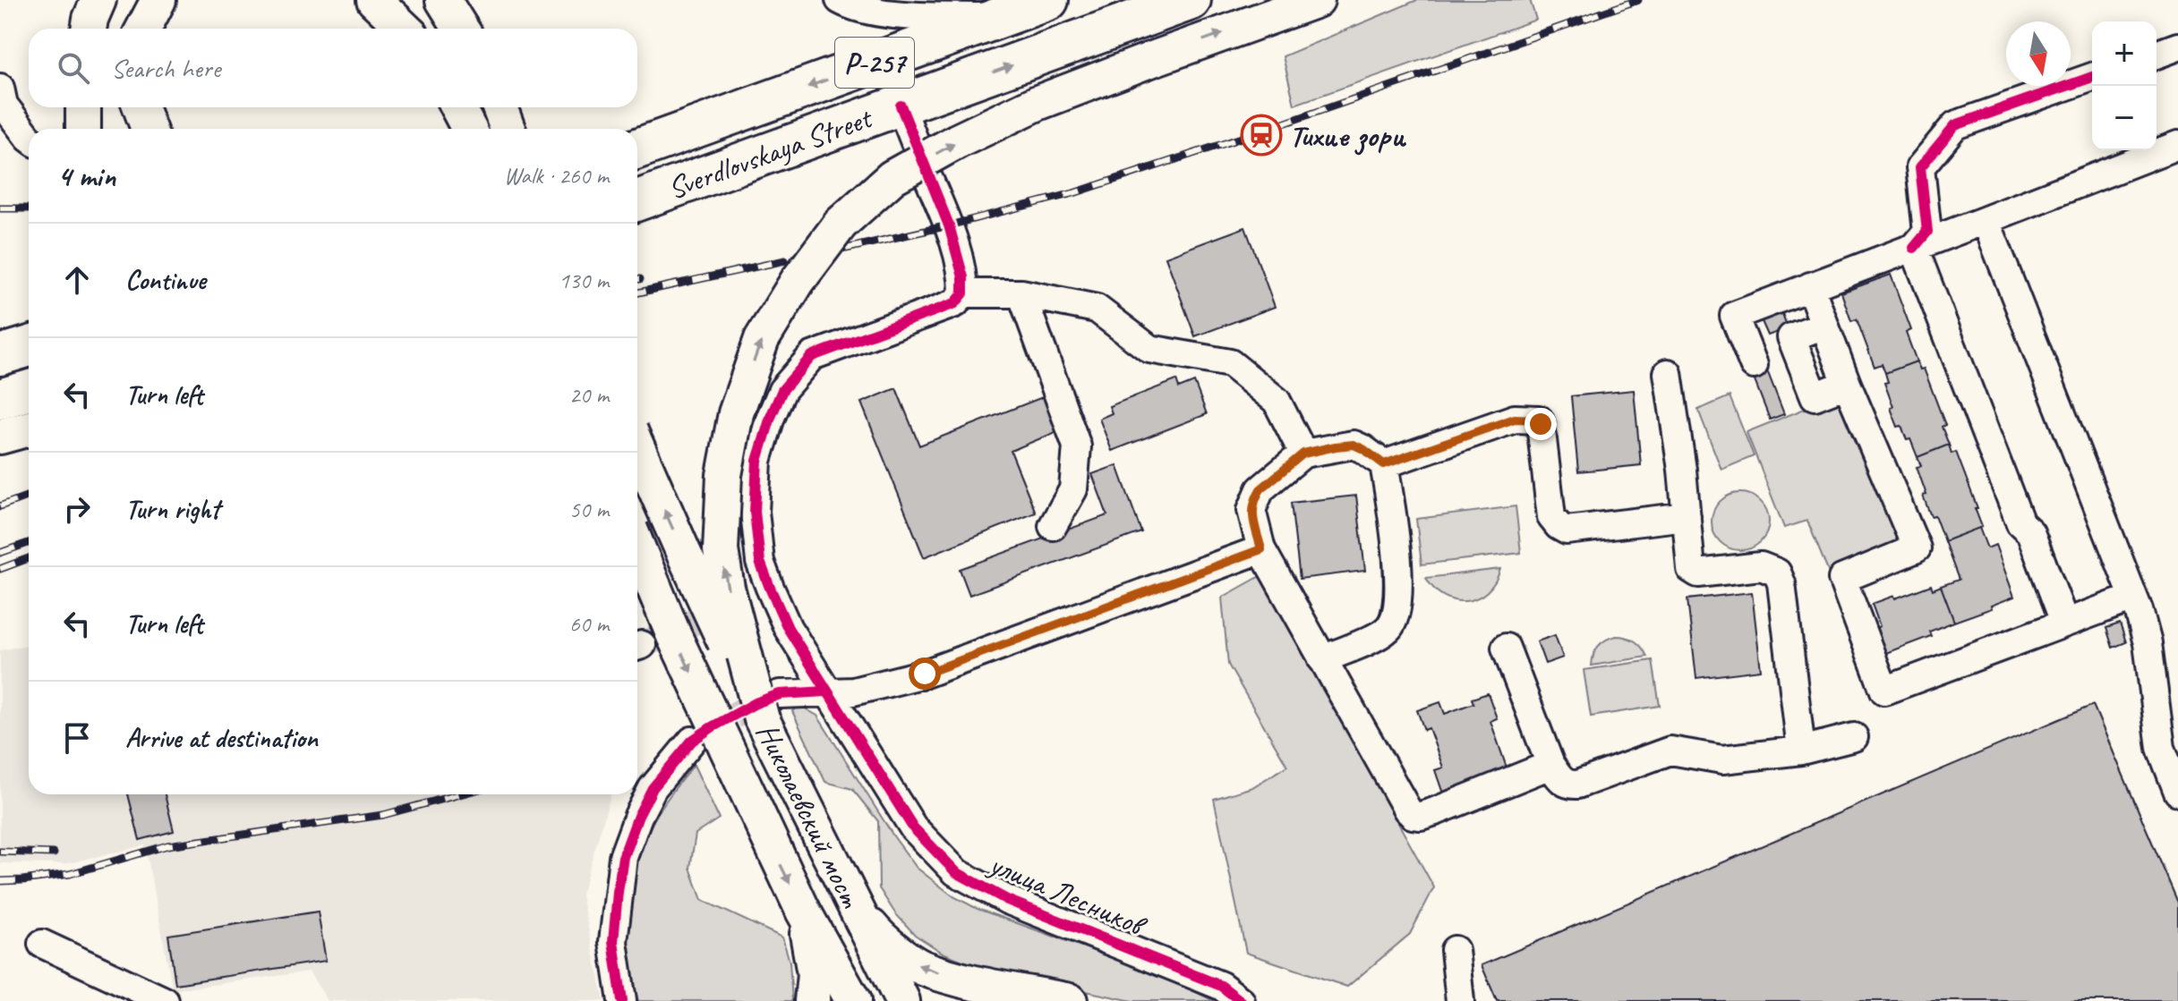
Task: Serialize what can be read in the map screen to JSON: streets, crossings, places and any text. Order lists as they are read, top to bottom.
{
  "streets": {
    "highway": ["Р-257", "Sverdlovskaya Street"],
    "main road": ["Николаевский мост"],
    "street": ["улица Лесников"]
  },
  "places": {
    "station": ["Тихие зори"]
  },
  "north": "bottom",
  "page": {
    "map_buttons": ["+", "−"],
    "search": "Search here",
    "heading": ["4 min", "Walk · 260 m"],
    "list": [
      ["Continue", "130 m"],
      ["Turn left", "20 m"],
      ["Turn right", "50 m"],
      ["Turn left", "60 m"],
      "Arrive at destination"
    ]
  }
}
